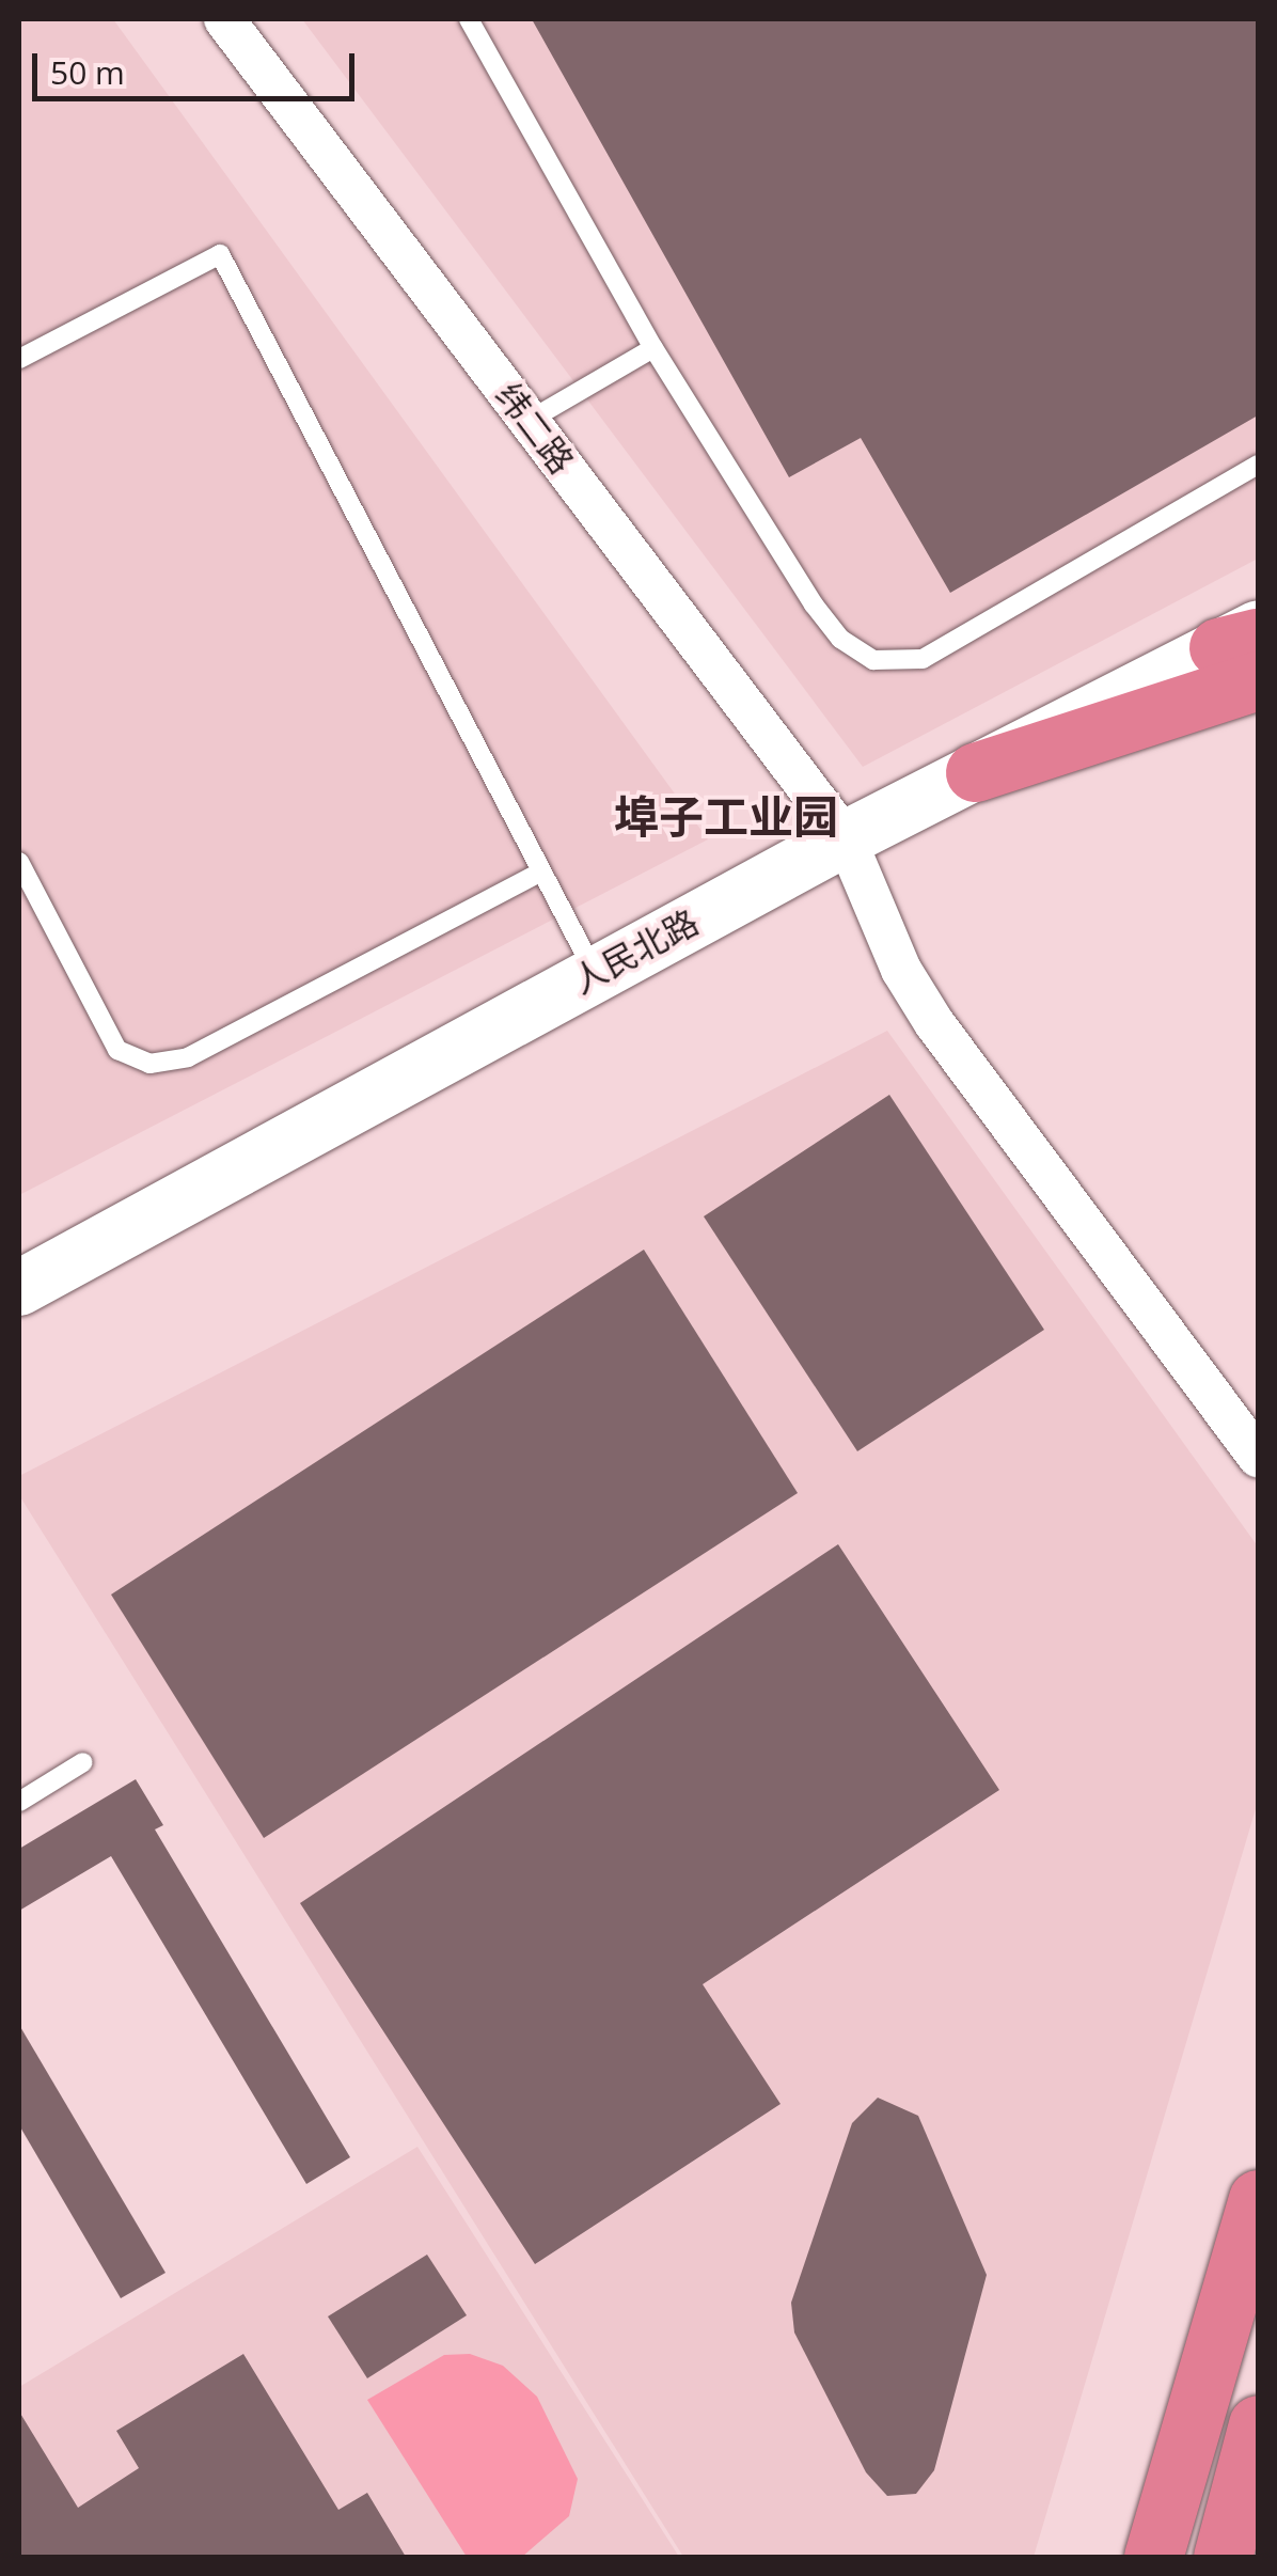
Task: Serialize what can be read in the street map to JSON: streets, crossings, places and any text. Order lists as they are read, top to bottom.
{
  "streets": {
    "main road": ["人民北路"],
    "street": ["纬二路"]
  },
  "crossings": [
    ["纬二路", "人民北路"]
  ],
  "districts": ["埠子工业园"],
  "scale_bar": "50 m"
}
